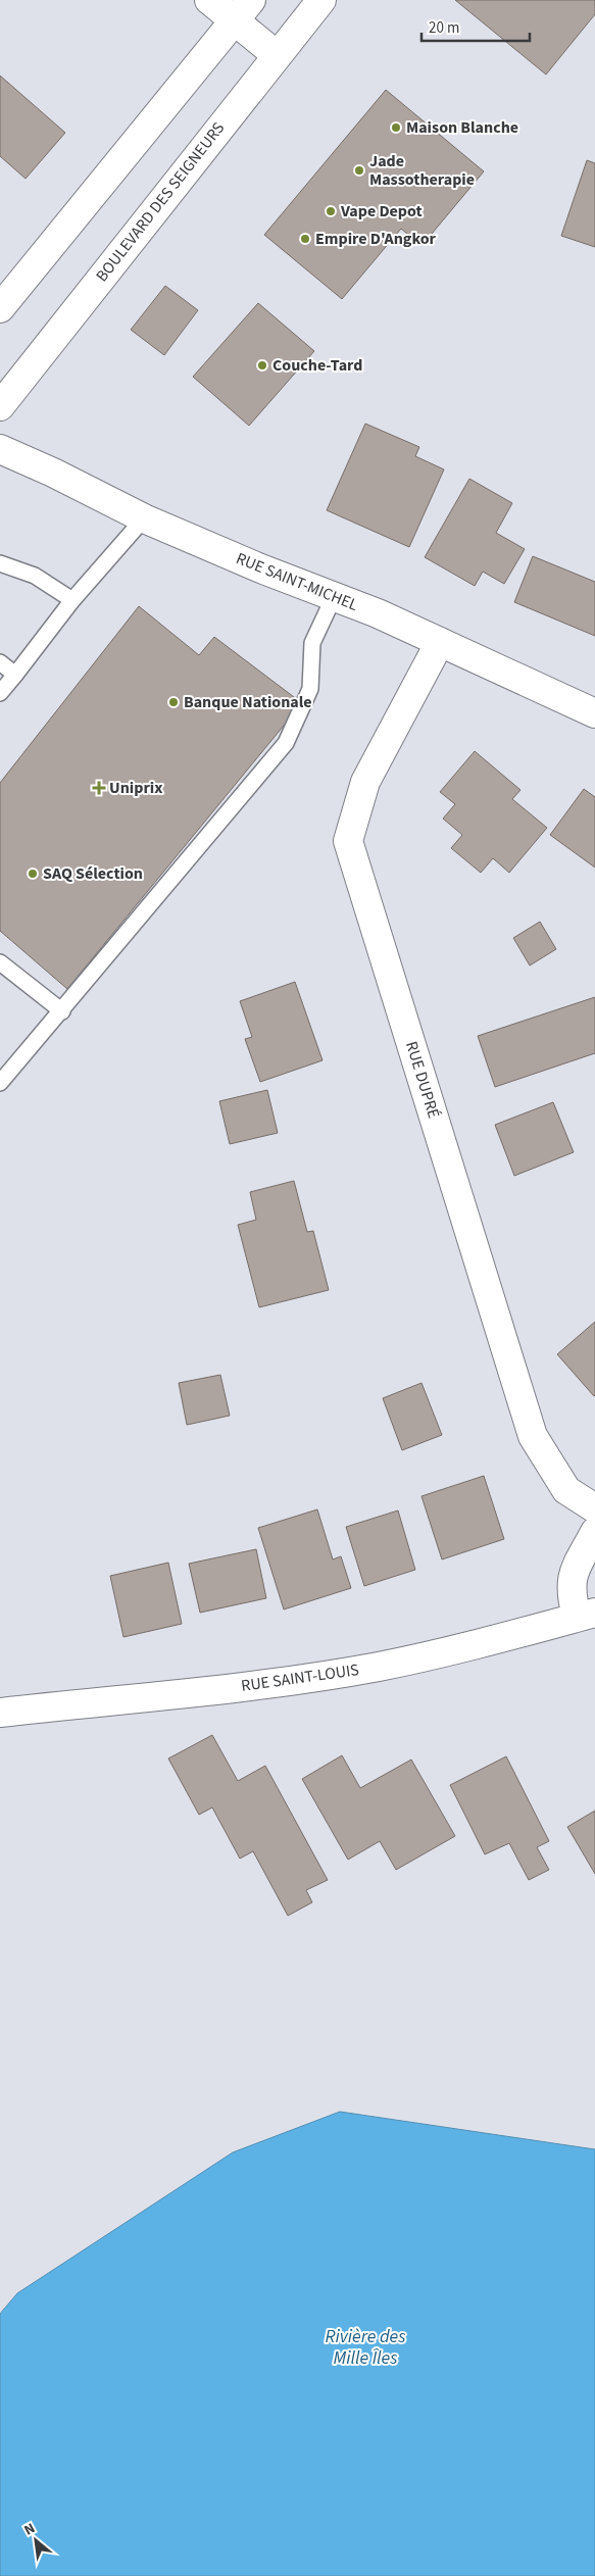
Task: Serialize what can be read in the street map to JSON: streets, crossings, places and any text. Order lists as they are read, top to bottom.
{
  "streets": {
    "street": [
      "BOULEVARD DES SEIGNEURS",
      "RUE SAINT-MICHEL",
      "RUE DUPRÉ",
      "RUE SAINT-LOUIS"
    ]
  },
  "crossings": [
    ["RUE SAINT-MICHEL", "RUE DUPRÉ"]
  ],
  "water": ["Rivière des Mille Îles"],
  "places": {
    "other": [
      "Maison Blanche",
      "Jade Massotherapie",
      "Vape Depot",
      "Empire D'Angkor",
      "Couche-Tard",
      "Banque Nationale",
      "SAQ Sélection"
    ],
    "health": ["Uniprix"]
  },
  "scale_bar": "20 m",
  "north": "top left"
}
